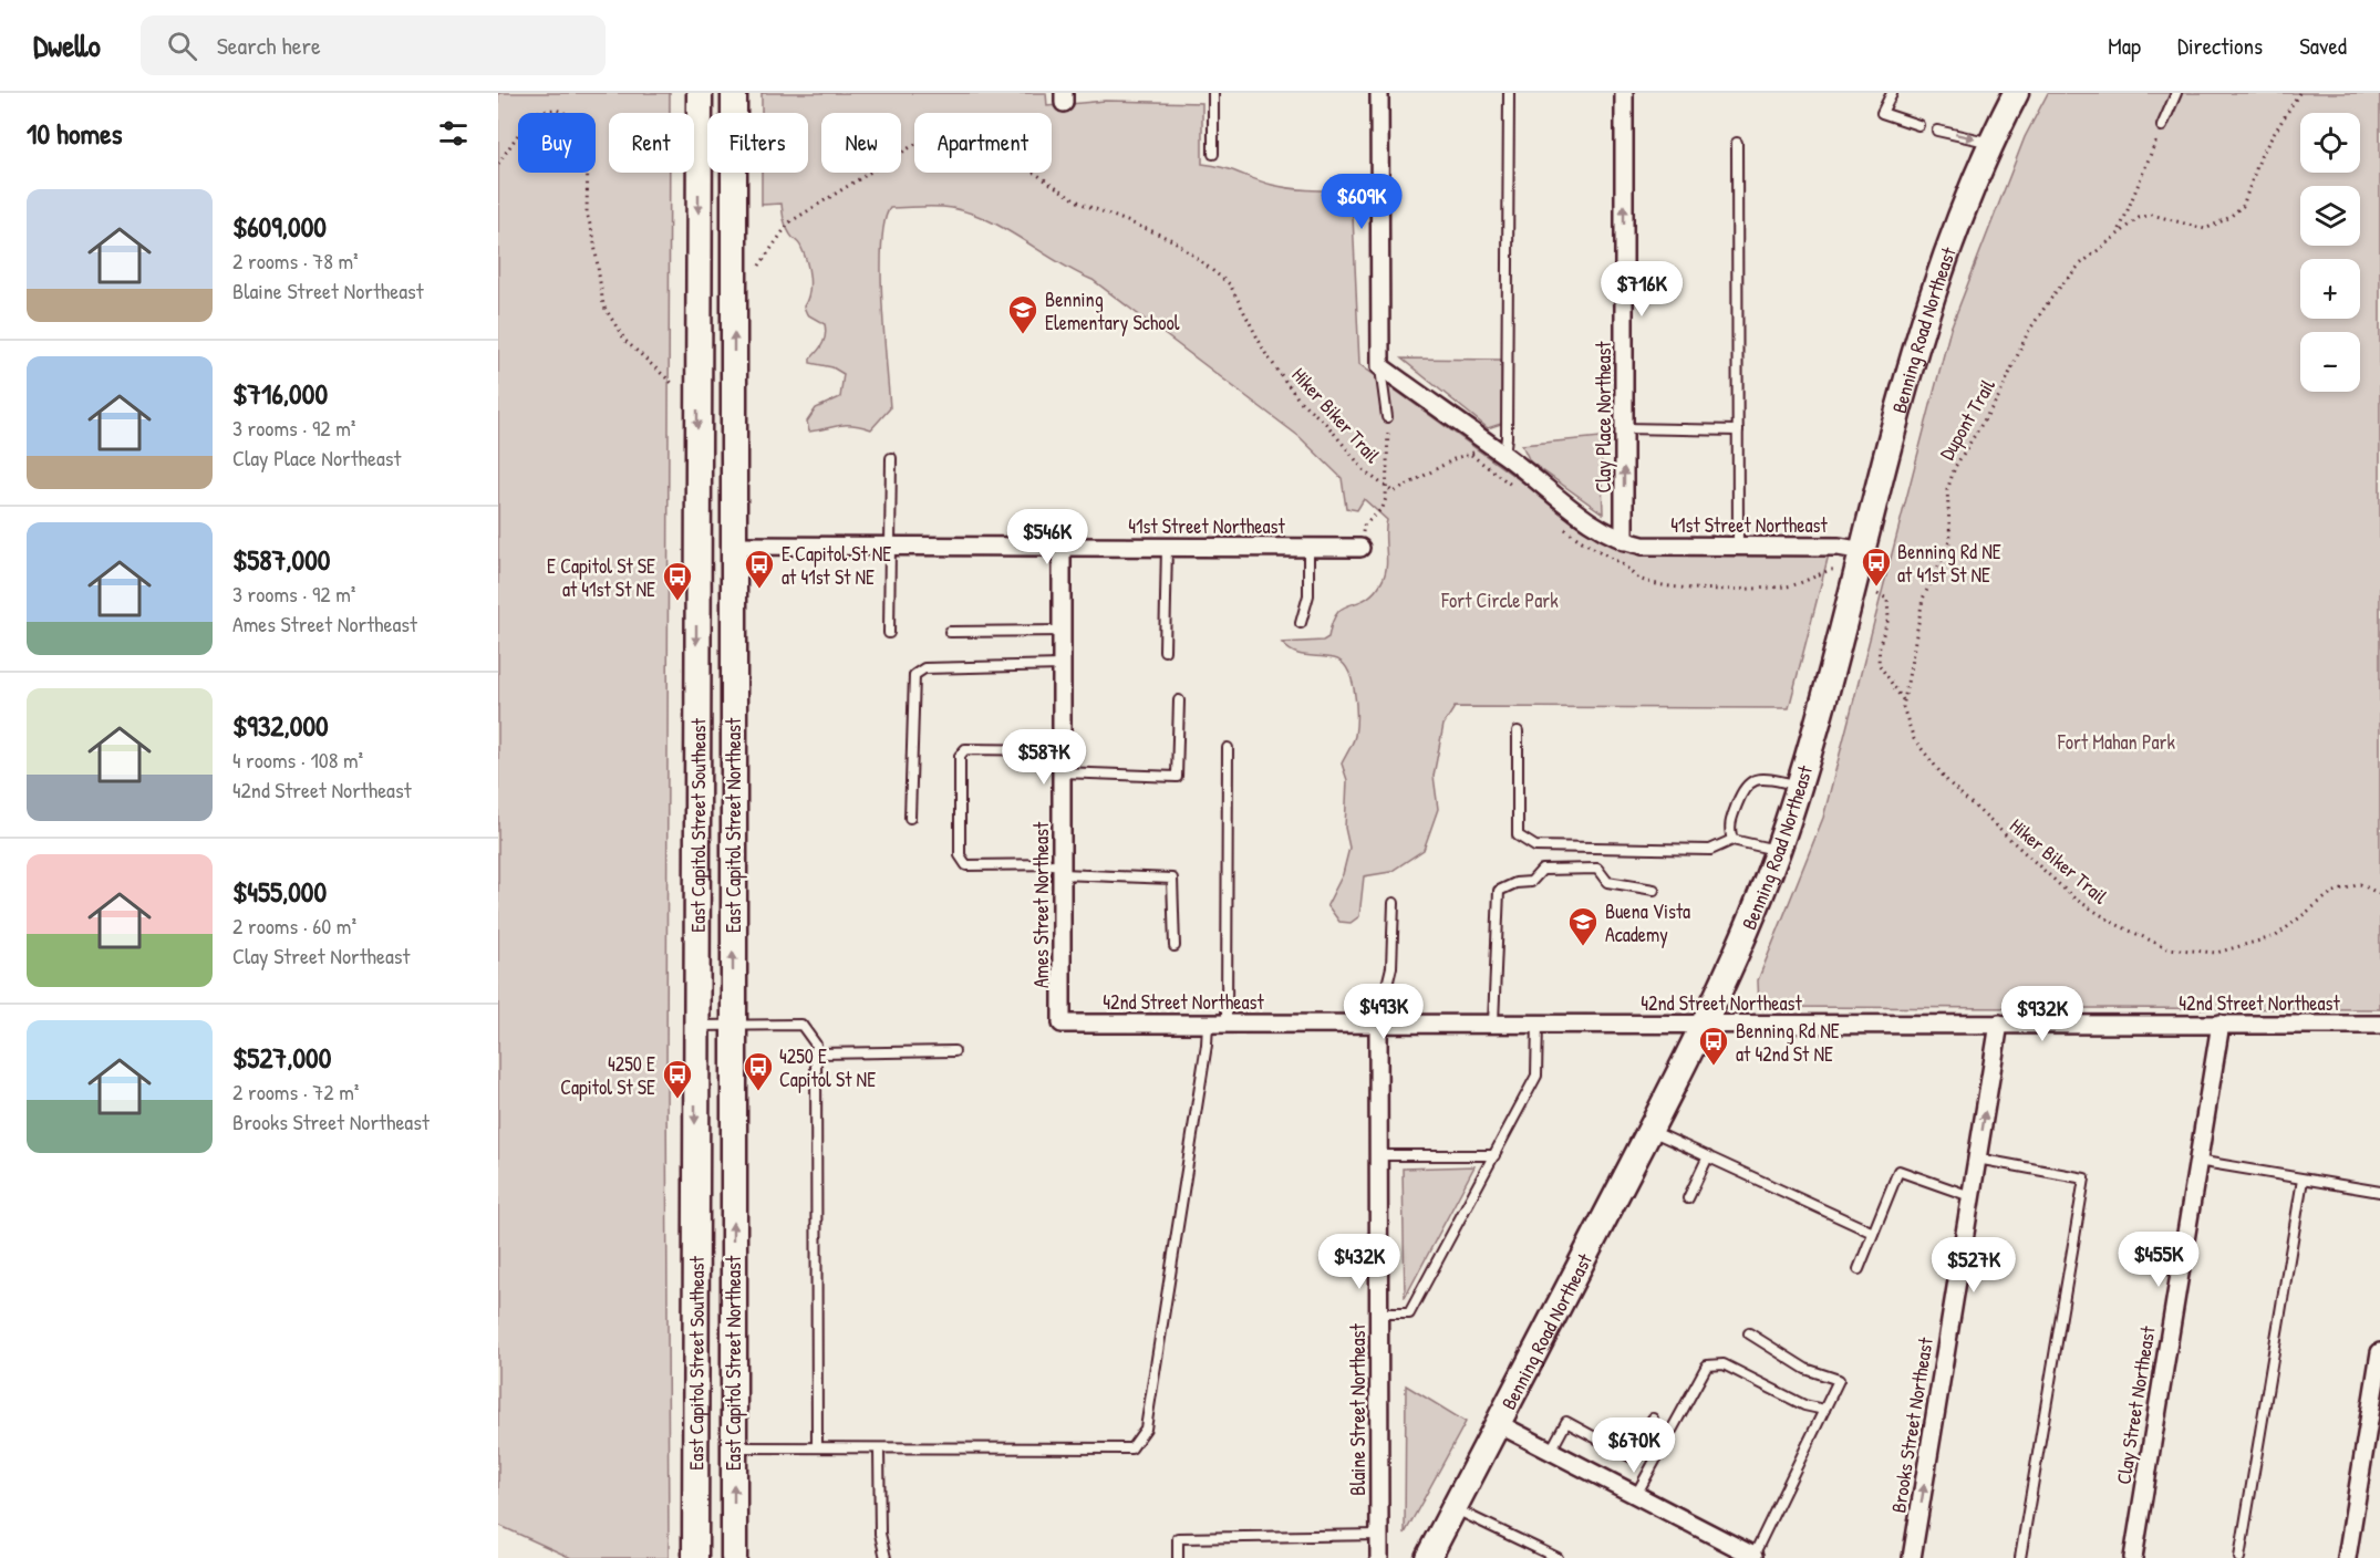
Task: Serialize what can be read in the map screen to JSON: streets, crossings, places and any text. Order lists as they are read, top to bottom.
{
  "streets": {
    "main road": ["Benning Road Northeast", "East Capitol Street Southeast", "East Capitol Street Northeast"],
    "street": [
      "Clay Place Northeast",
      "41st Street Northeast",
      "Ames Street Northeast",
      "42nd Street Northeast",
      "Clay Street Northeast",
      "Blaine Street Northeast",
      "Brooks Street Northeast"
    ],
    "path": ["Hiker Biker Trail", "Dupont Trail"]
  },
  "crossings": [
    ["Benning Road Northeast", "41st Street Northeast"],
    ["Benning Road Northeast", "42nd Street Northeast"],
    ["Hiker Biker Trail", "Dupont Trail"],
    ["Hiker Biker Trail", "41st Street Northeast"],
    ["Clay Place Northeast", "41st Street Northeast"],
    ["41st Street Northeast", "East Capitol Street Northeast"],
    ["41st Street Northeast", "Ames Street Northeast"],
    ["Ames Street Northeast", "42nd Street Northeast"],
    ["42nd Street Northeast", "Clay Street Northeast"],
    ["42nd Street Northeast", "Blaine Street Northeast"],
    ["42nd Street Northeast", "Brooks Street Northeast"]
  ],
  "one_way": [
    "Clay Place Northeast",
    "East Capitol Street Southeast",
    "East Capitol Street Northeast",
    "Brooks Street Northeast"
  ],
  "parks": ["Fort Circle Park", "Fort Mahan Park"],
  "places": {
    "school or university": ["Benning Elementary School", "Buena Vista Academy"],
    "bus stop": [
      "Benning Rd NE at 41st St NE",
      "E Capitol St NE at 41st St NE",
      "E Capitol St SE at 41st St NE",
      "Benning Rd NE at 42nd St NE",
      "4250 E Capitol St NE",
      "4250 E Capitol St SE"
    ]
  },
  "page": {
    "header": "Dwello",
    "search": "Search here",
    "nav": ["Map", "Directions", "Saved"],
    "heading": "10 homes",
    "map_buttons": ["+", "−"],
    "chip": [
      "Buy",
      "Rent",
      "Filters",
      "New",
      "Apartment"
    ],
    "list": [
      {
        "name": "$609,000",
        "note": "2 rooms · 78 m² · Blaine Street Northeast"
      },
      {
        "name": "$716,000",
        "note": "3 rooms · 92 m² · Clay Place Northeast"
      },
      {
        "name": "$587,000",
        "note": "3 rooms · 92 m² · Ames Street Northeast"
      },
      {
        "name": "$932,000",
        "note": "4 rooms · 108 m² · 42nd Street Northeast"
      },
      {
        "name": "$455,000",
        "note": "2 rooms · 60 m² · Clay Street Northeast"
      },
      {
        "name": "$527,000",
        "note": "2 rooms · 72 m² · Brooks Street Northeast"
      }
    ],
    "price": [
      "$609K",
      "$716K",
      "$546K",
      "$587K",
      "$493K",
      "$932K",
      "$455K",
      "$432K",
      "$527K",
      "$670K"
    ]
  }
}
